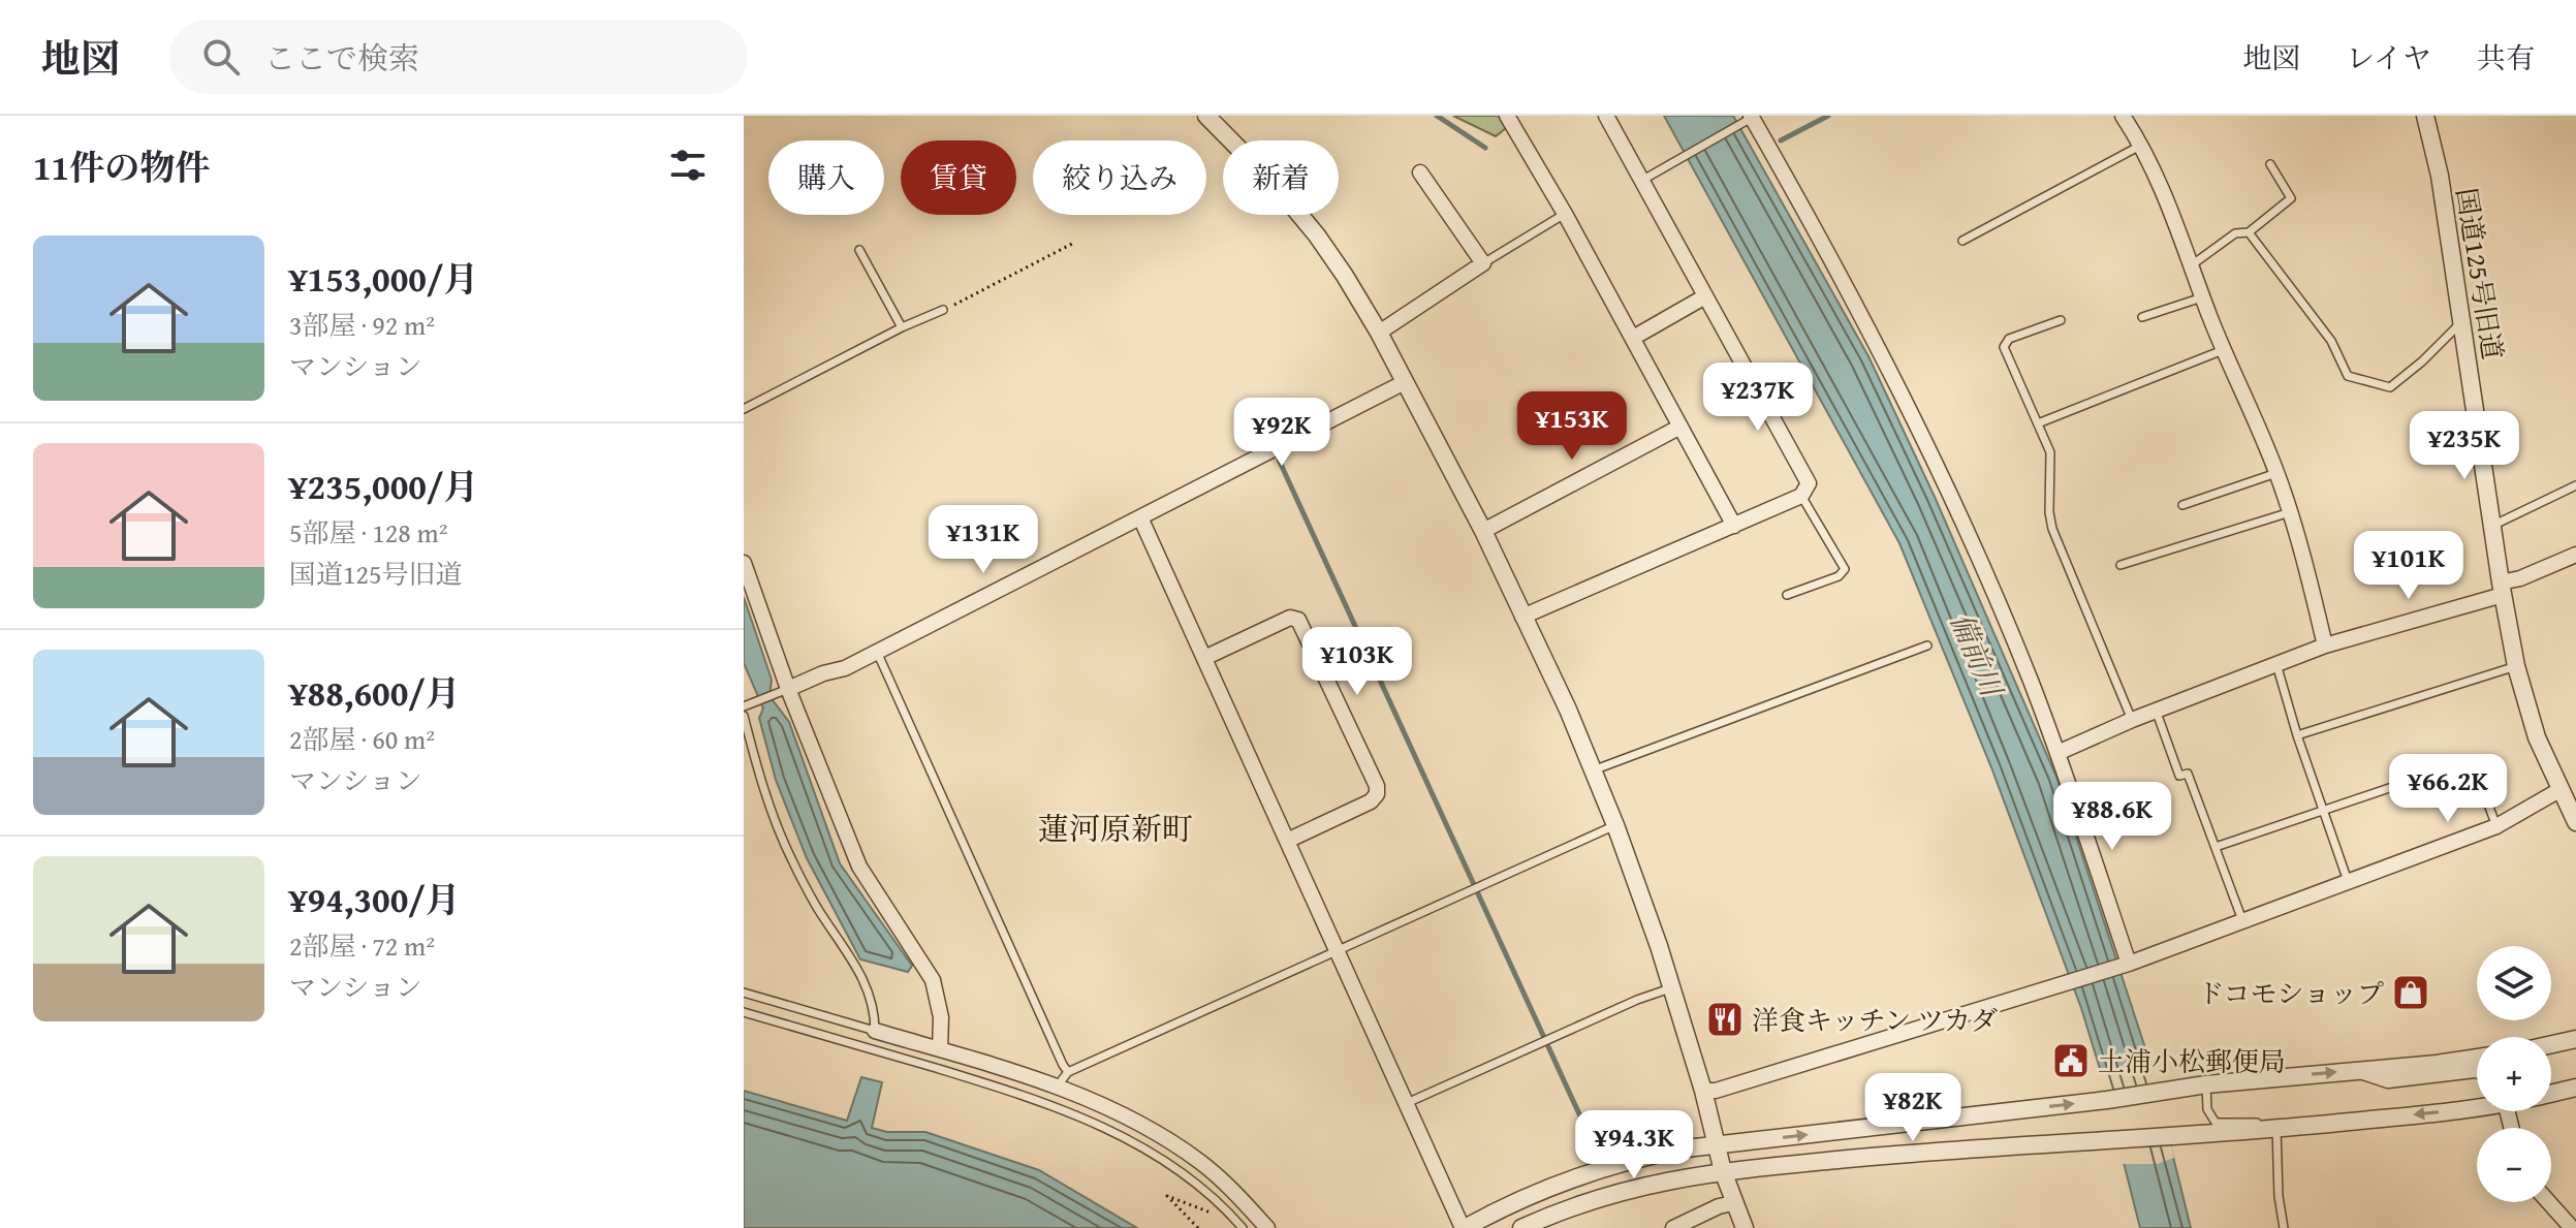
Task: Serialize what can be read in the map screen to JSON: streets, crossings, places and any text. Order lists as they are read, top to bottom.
{
  "streets": {
    "street": ["国道125号旧道"]
  },
  "districts": ["蓮河原新町"],
  "water": ["備前川"],
  "places": {
    "shop": ["ドコモショップ"],
    "restaurant": ["洋食キッチン ツカダ"],
    "public building": ["土浦小松郵便局"]
  },
  "page": {
    "header": "地図",
    "search": "ここで検索",
    "nav": ["地図", "レイヤ", "共有"],
    "heading": "11件の物件",
    "chip": [
      "購入",
      "賃貸",
      "絞り込み",
      "新着"
    ],
    "list": [
      {
        "name": "¥153,000/月",
        "note": "3部屋 · 92 m² · マンション"
      },
      {
        "name": "¥235,000/月",
        "note": "5部屋 · 128 m² · 国道125号旧道"
      },
      {
        "name": "¥88,600/月",
        "note": "2部屋 · 60 m² · マンション"
      },
      {
        "name": "¥94,300/月",
        "note": "2部屋 · 72 m² · マンション"
      }
    ],
    "price": [
      "¥237K",
      "¥153K",
      "¥92K",
      "¥235K",
      "¥131K",
      "¥101K",
      "¥103K",
      "¥66.2K",
      "¥88.6K",
      "¥82K",
      "¥94.3K"
    ],
    "map_buttons": ["+", "−"]
  }
}
